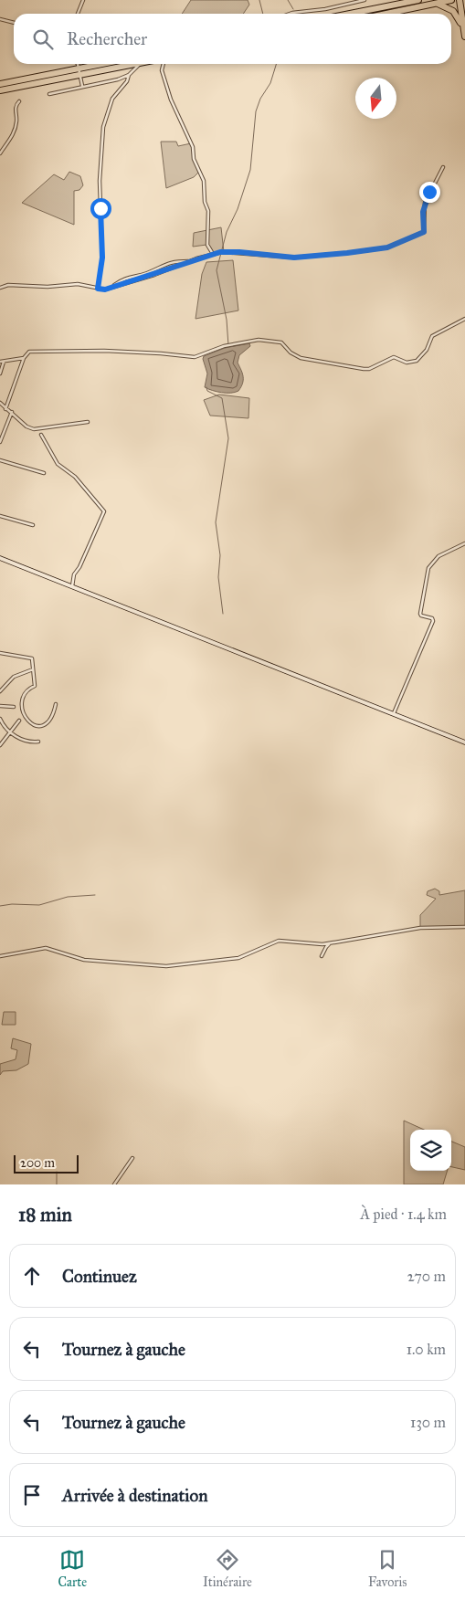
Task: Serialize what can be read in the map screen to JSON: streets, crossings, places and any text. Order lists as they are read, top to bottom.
{
  "scale_bar": "200 m",
  "north": "bottom",
  "page": {
    "search": "Rechercher",
    "scale": "200 m",
    "heading": ["18 min", "À pied · 1.4 km"],
    "list": [
      ["Continuez", "270 m"],
      ["Tournez à gauche", "1.0 km"],
      ["Tournez à gauche", "130 m"],
      "Arrivée à destination"
    ],
    "nav": ["Carte", "Itinéraire", "Favoris"]
  }
}
